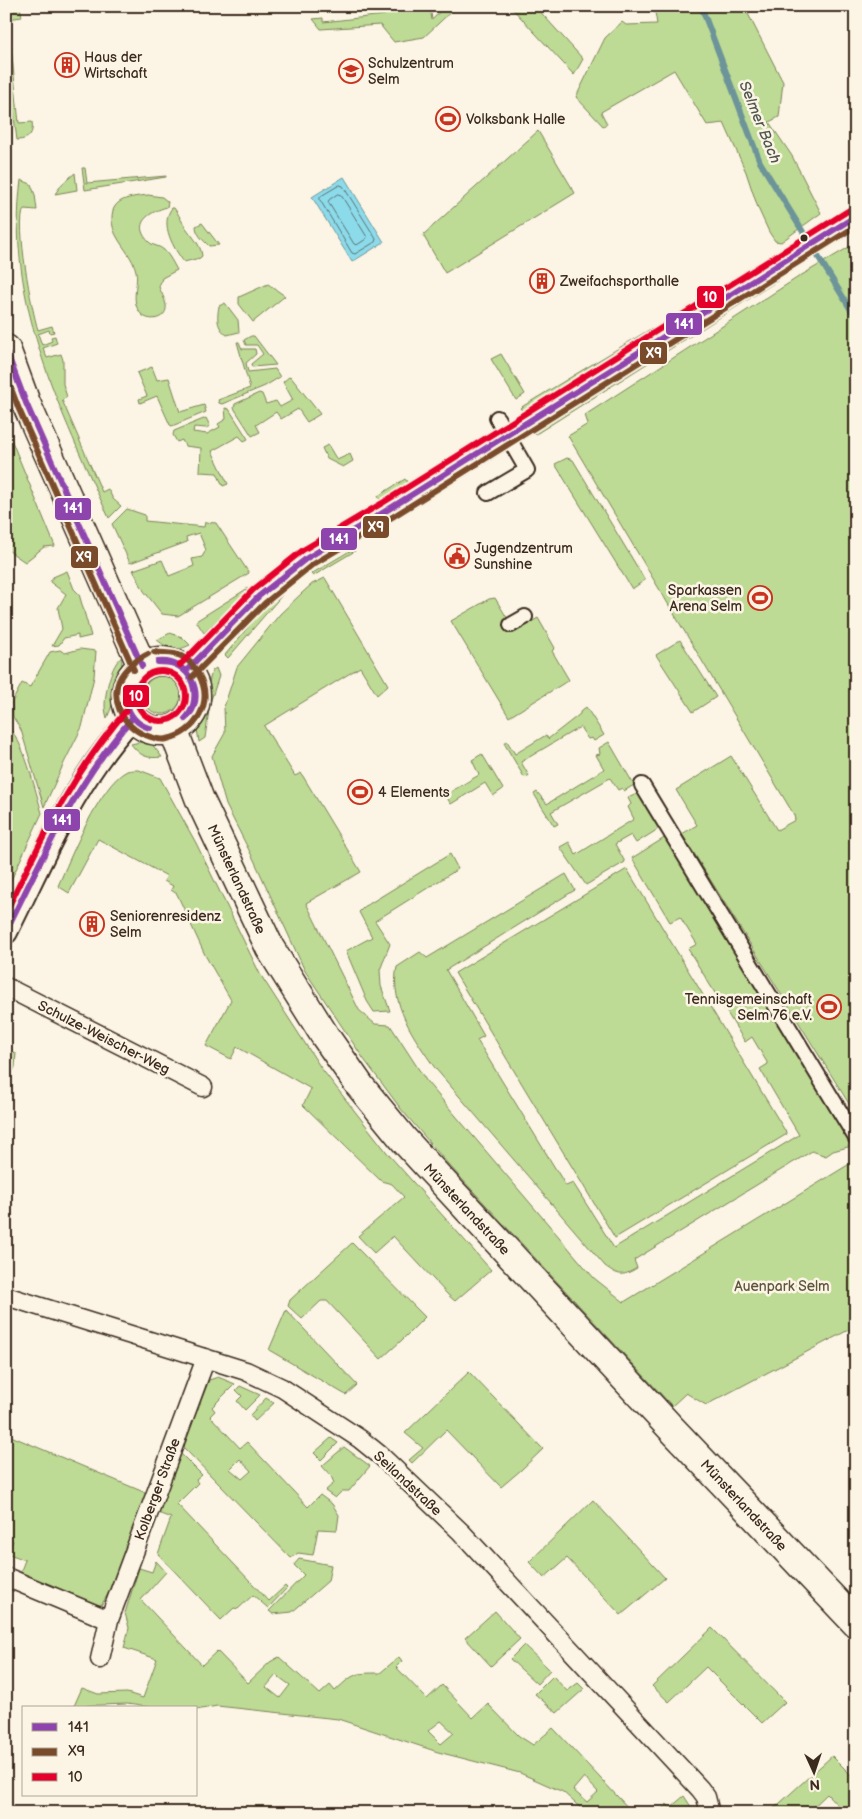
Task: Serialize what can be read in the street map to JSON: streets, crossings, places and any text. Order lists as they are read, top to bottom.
{
  "streets": {
    "main road": ["Münsterlandstraße"],
    "street": ["Schulze-Weischer-Weg", "Seilandstraße", "Kolberger Straße"]
  },
  "crossings": [
    ["Seilandstraße", "Kolberger Straße"]
  ],
  "water": ["Selmer Bach"],
  "parks": ["Auenpark Selm"],
  "places": {
    "building": ["Haus der Wirtschaft", "Zweifachsporthalle", "Seniorenresidenz Selm"],
    "school or university": ["Schulzentrum Selm"],
    "sports": [
      "Volksbank Halle",
      "Sparkassen Arena Selm",
      "4 Elements",
      "Tennisgemeinschaft Selm 76 e.V."
    ],
    "public building": ["Jugendzentrum Sunshine"]
  },
  "lines": ["transit line 10", "transit line 141", "transit line X9"],
  "legend": ["141", "X9", "10"],
  "north": "bottom"
}
